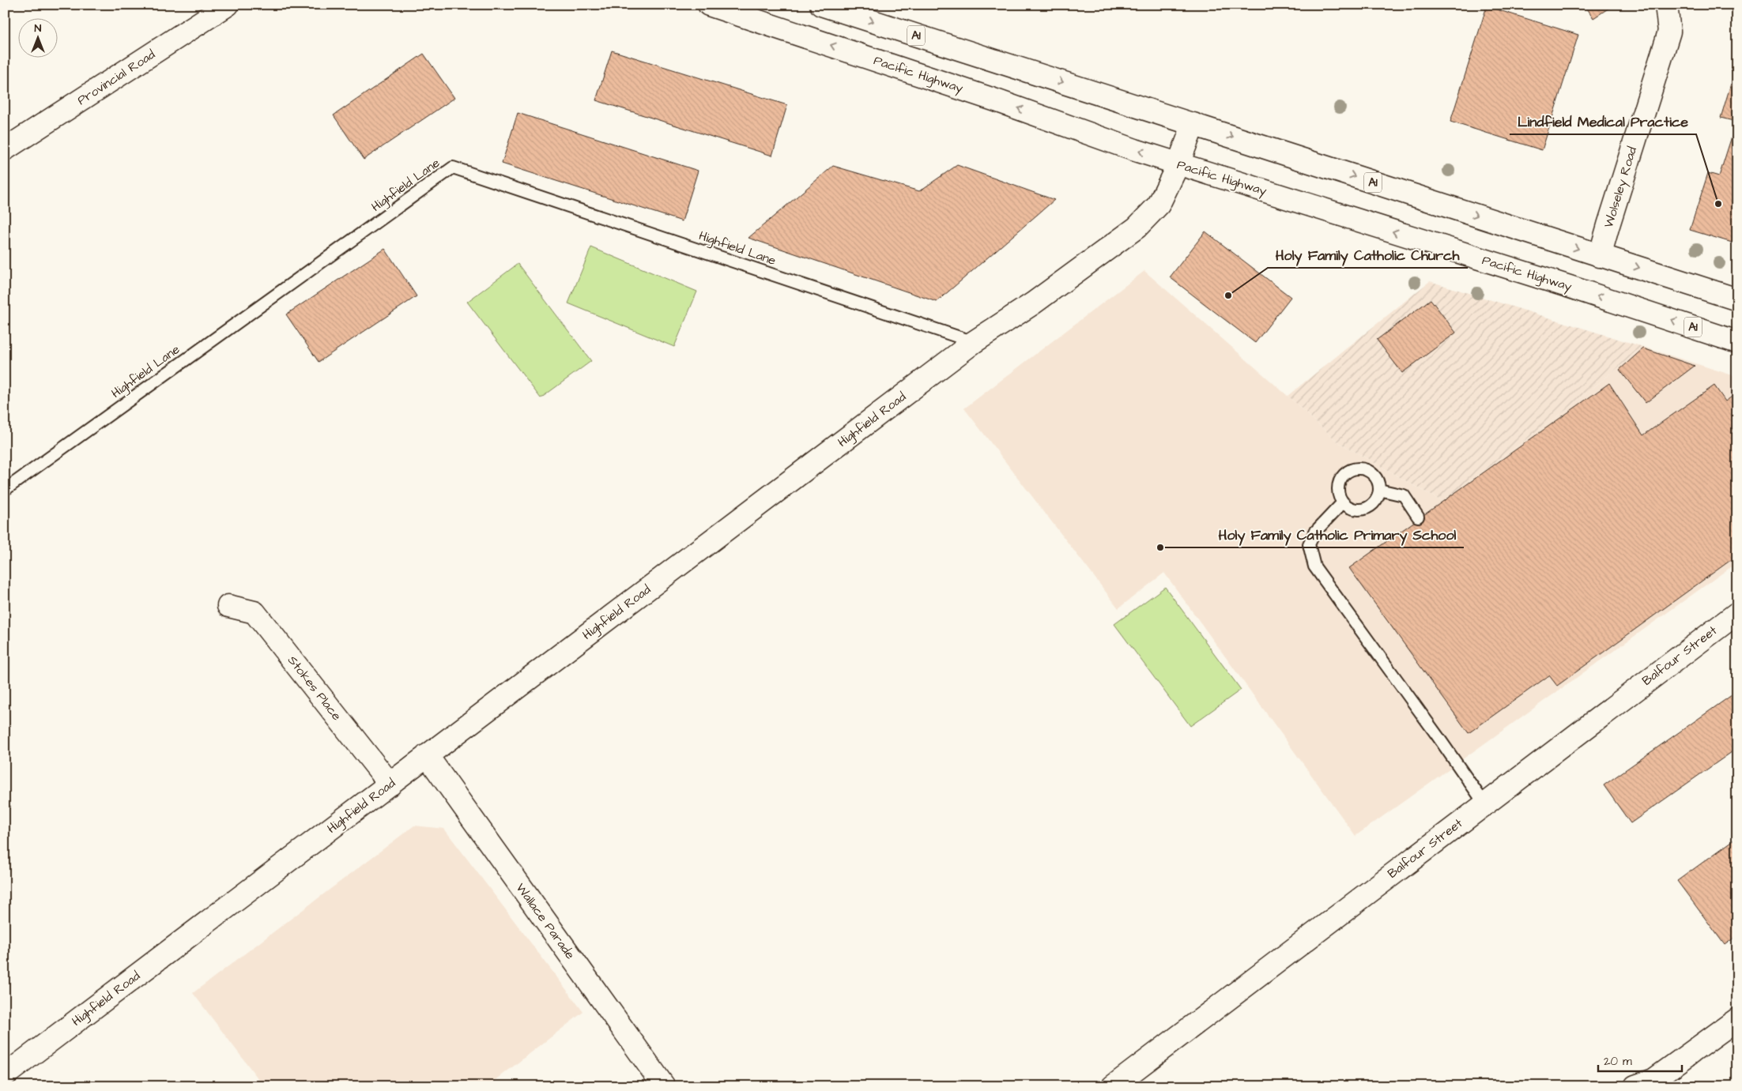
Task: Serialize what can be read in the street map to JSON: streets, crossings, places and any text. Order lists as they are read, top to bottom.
{
  "streets": {
    "main road": [
      "A1",
      "Pacific Highway",
      "Provincial Road",
      "Wolseley Road",
      "Highfield Road",
      "Balfour Street",
      "Stokes Place",
      "Wallace Parade"
    ],
    "lane": ["Highfield Lane"]
  },
  "crossings": [
    ["A1", "Wolseley Road"],
    ["A1", "Highfield Road"],
    ["Pacific Highway", "Highfield Road"],
    ["Highfield Lane", "Highfield Road"],
    ["Highfield Road", "Stokes Place"],
    ["Highfield Road", "Wallace Parade"]
  ],
  "places": ["Lindfield Medical Practice", "Holy Family Catholic Church", "Holy Family Catholic Primary School"],
  "scale_bar": "20 m",
  "north": "top"
}
